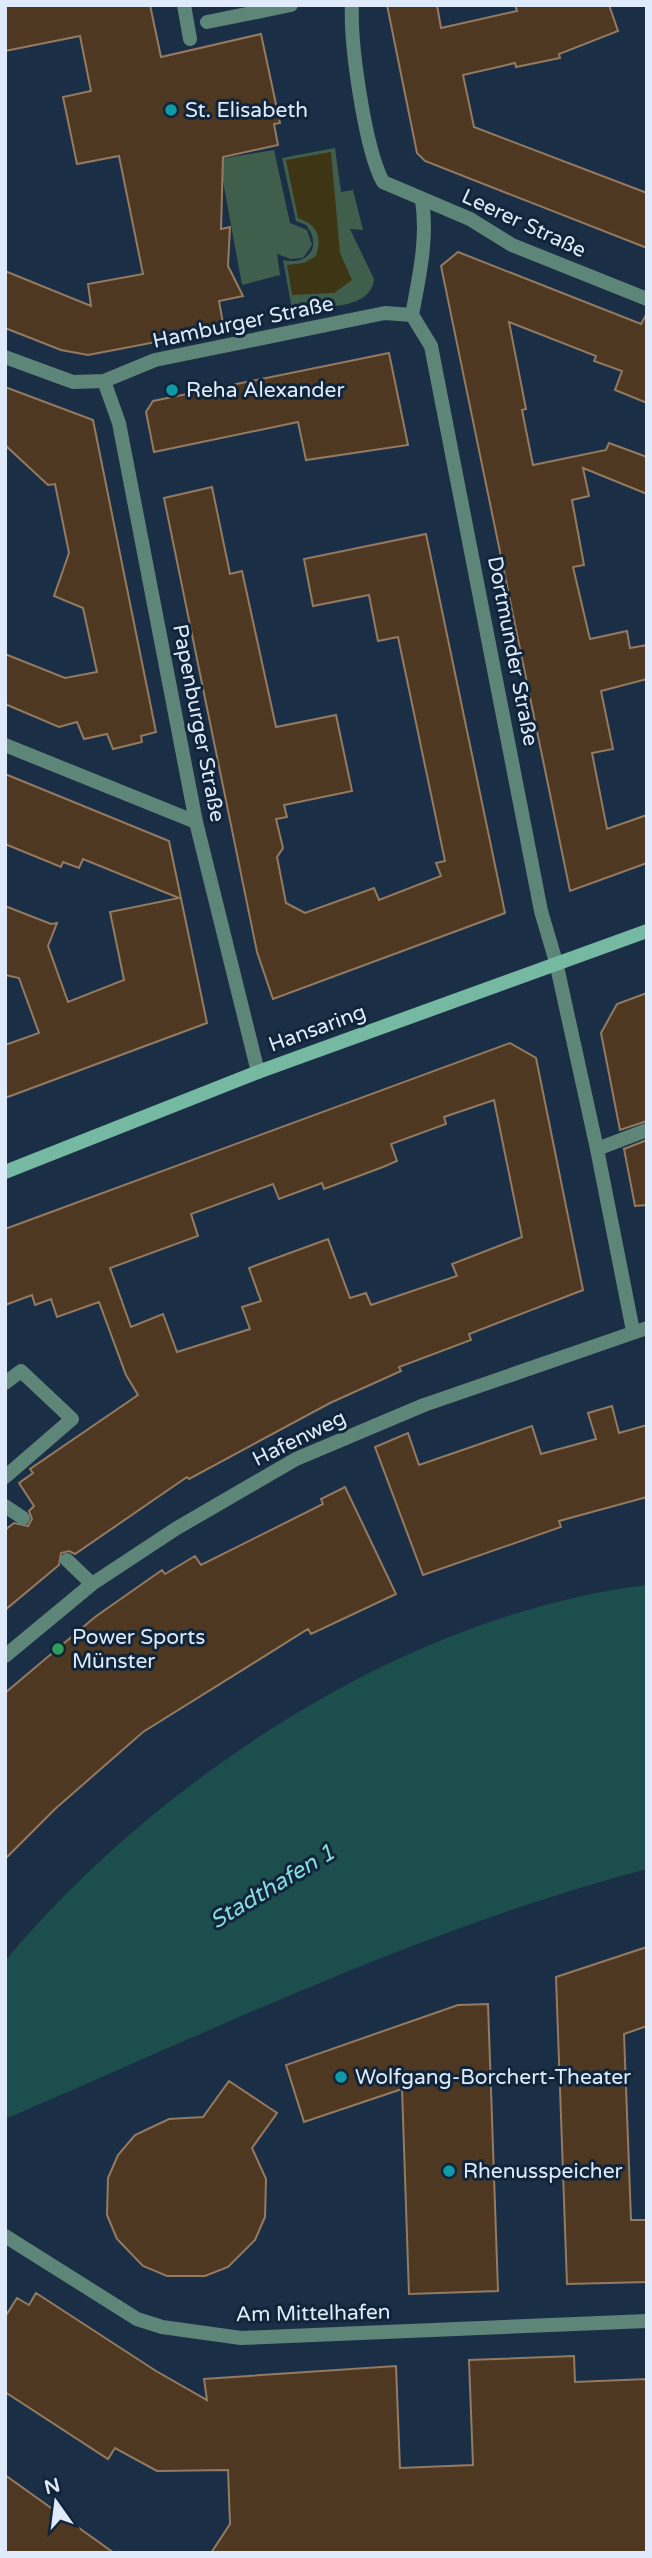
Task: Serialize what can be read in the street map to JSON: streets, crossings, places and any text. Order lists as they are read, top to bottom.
{
  "streets": {
    "main road": ["Hansaring"],
    "street": [
      "Leerer Straße",
      "Hamburger Straße",
      "Dortmunder Straße",
      "Papenburger Straße",
      "Hafenweg",
      "Am Mittelhafen"
    ]
  },
  "crossings": [
    ["Hamburger Straße", "Dortmunder Straße"],
    ["Hamburger Straße", "Papenburger Straße"],
    ["Dortmunder Straße", "Hansaring"],
    ["Dortmunder Straße", "Hafenweg"],
    ["Papenburger Straße", "Hansaring"]
  ],
  "water": ["Stadthafen 1"],
  "places": [
    "St. Elisabeth",
    "Reha Alexander",
    "Power Sports Münster",
    "Wolfgang-Borchert-Theater",
    "Rhenusspeicher"
  ],
  "north": "top"
}
